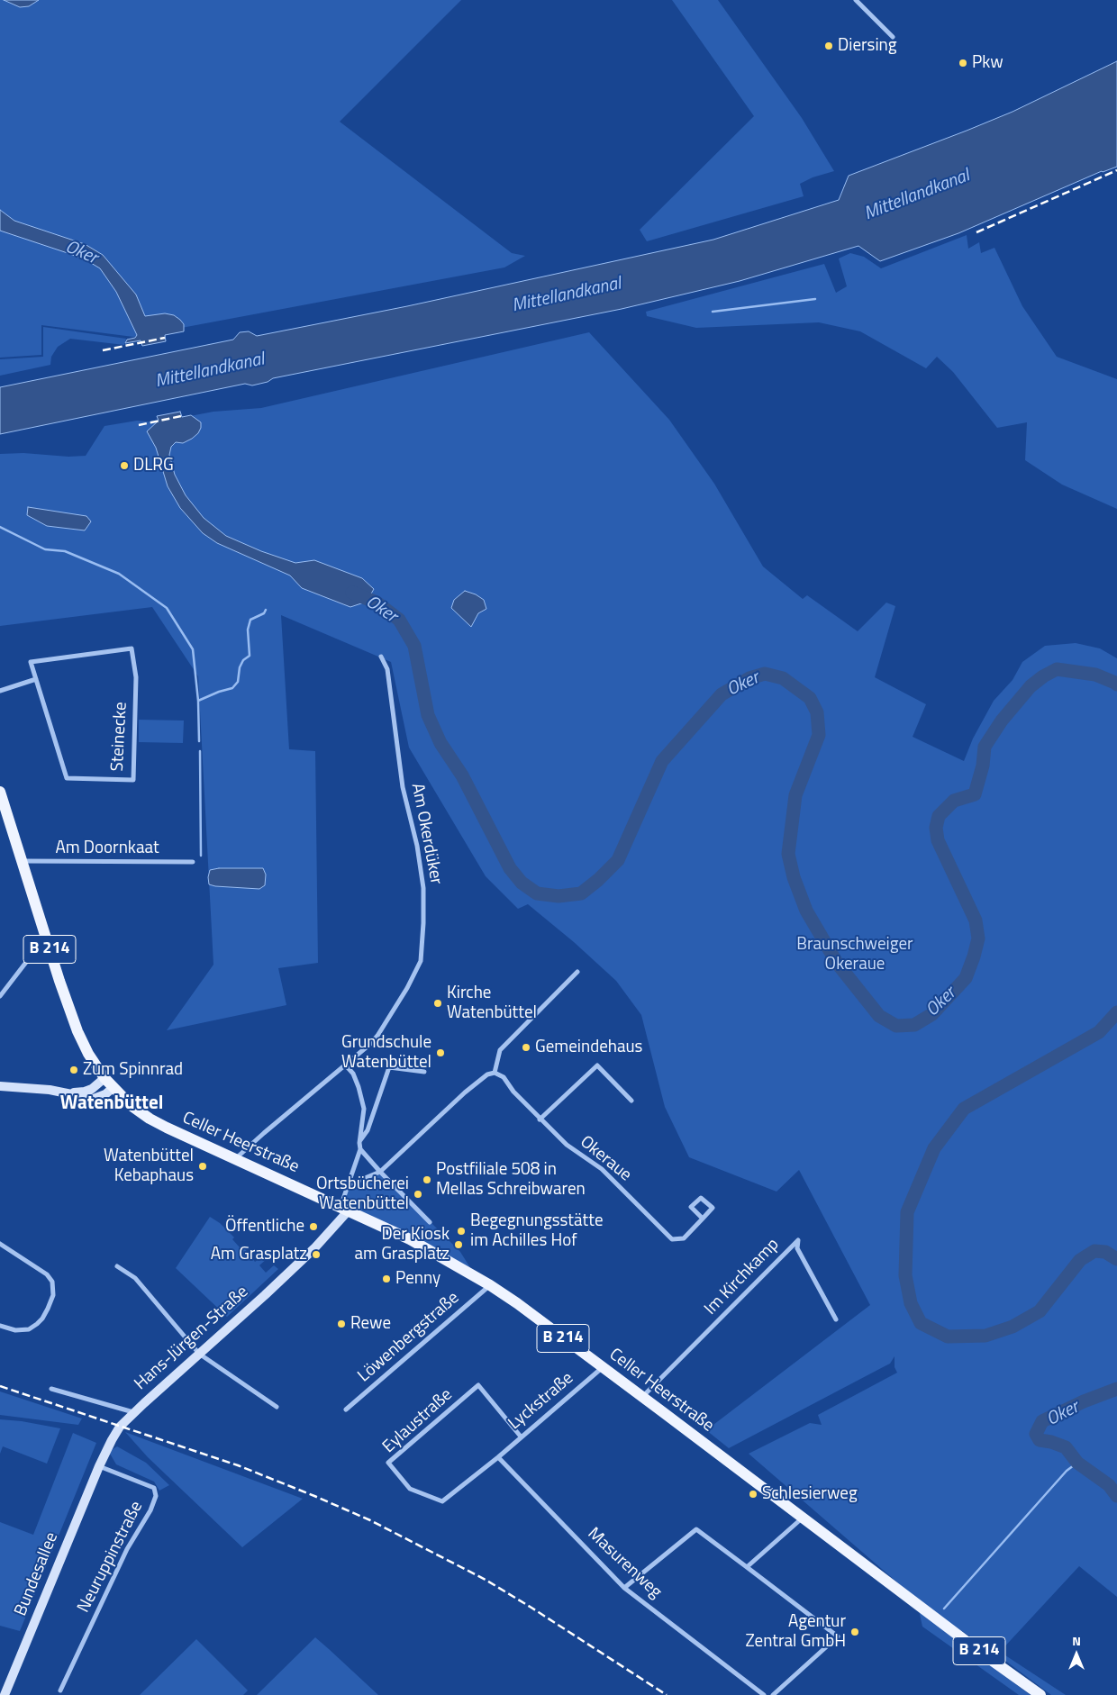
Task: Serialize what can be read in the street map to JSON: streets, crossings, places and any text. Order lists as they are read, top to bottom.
{
  "streets": {
    "main road": [
      "B 214",
      "Celler Heerstraße",
      "Hans-Jürgen-Straße",
      "Bundesallee"
    ],
    "street": [
      "Steinecke",
      "Am Okerdüker",
      "Am Doornkaat",
      "Okeraue",
      "Im Kirchkamp",
      "Löwenbergstraße",
      "Lyckstraße",
      "Eylaustraße",
      "Neuruppinstraße",
      "Masurenweg"
    ]
  },
  "crossings": [
    ["Am Okerdüker", "Celler Heerstraße"],
    ["Am Doornkaat", "Celler Heerstraße"],
    ["Celler Heerstraße", "Im Kirchkamp"],
    ["Celler Heerstraße", "Löwenbergstraße"],
    ["Celler Heerstraße", "Hans-Jürgen-Straße"],
    ["Celler Heerstraße", "Lyckstraße"],
    ["Hans-Jürgen-Straße", "Neuruppinstraße"],
    ["Hans-Jürgen-Straße", "Bundesallee"],
    ["Lyckstraße", "Eylaustraße"],
    ["Lyckstraße", "Masurenweg"],
    ["Eylaustraße", "Masurenweg"],
    ["Neuruppinstraße", "Bundesallee"]
  ],
  "districts": ["Watenbüttel"],
  "water": ["Mittellandkanal", "Oker"],
  "parks": ["Braunschweiger Okeraue"],
  "places": [
    "Diersing",
    "Pkw",
    "DLRG",
    "Kirche Watenbüttel",
    "Gemeindehaus",
    "Grundschule Watenbüttel",
    "Zum Spinnrad",
    "Watenbüttel Kebaphaus",
    "Postfiliale 508 in Mellas Schreibwaren",
    "Ortsbücherei Watenbüttel",
    "Öffentliche",
    "Begegnungsstätte im Achilles Hof",
    "Der Kiosk am Grasplatz",
    "Am Grasplatz",
    "Penny",
    "Rewe",
    "Schlesierweg",
    "Agentur Zentral GmbH"
  ],
  "north": "top"
}
